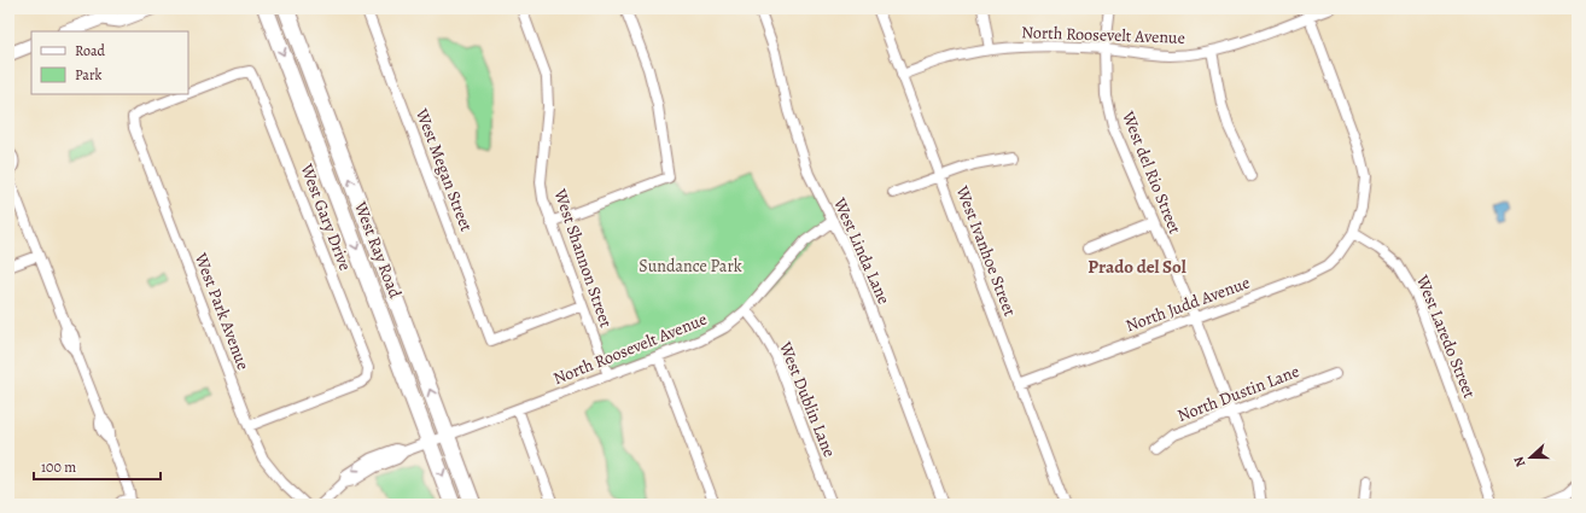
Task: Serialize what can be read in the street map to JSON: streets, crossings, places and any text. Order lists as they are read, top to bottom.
{
  "streets": {
    "main road": ["West Ray Road"],
    "street": [
      "North Roosevelt Avenue",
      "West Megan Street",
      "West del Rio Street",
      "West Gary Drive",
      "West Linda Lane",
      "West Ivanhoe Street",
      "West Shannon Street",
      "North Judd Avenue",
      "West Park Avenue",
      "West Laredo Street",
      "North Dustin Lane",
      "West Dublin Lane"
    ]
  },
  "crossings": [
    ["North Roosevelt Avenue", "West del Rio Street"],
    ["North Roosevelt Avenue", "West Ray Road"],
    ["North Roosevelt Avenue", "West Linda Lane"],
    ["North Roosevelt Avenue", "West Ivanhoe Street"],
    ["North Roosevelt Avenue", "West Shannon Street"],
    ["North Roosevelt Avenue", "West Dublin Lane"],
    ["West Megan Street", "West Shannon Street"],
    ["West del Rio Street", "North Judd Avenue"],
    ["West del Rio Street", "North Dustin Lane"],
    ["West Gary Drive", "West Park Avenue"],
    ["West Ivanhoe Street", "North Judd Avenue"],
    ["North Judd Avenue", "West Laredo Street"]
  ],
  "districts": ["Prado del Sol"],
  "parks": ["Sundance Park"],
  "legend": ["Road", "Park"],
  "scale_bar": "100 m",
  "north": "left"
}
